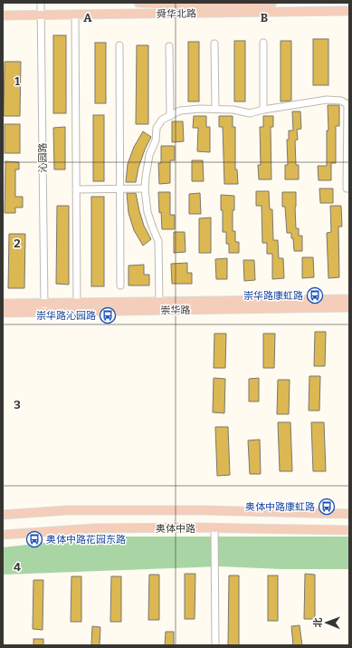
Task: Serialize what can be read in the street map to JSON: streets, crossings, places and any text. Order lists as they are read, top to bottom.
{
  "streets": {
    "main road": ["舜华北路", "崇华路", "奥体中路"],
    "street": ["沁园路"]
  },
  "crossings": [
    ["舜华北路", "沁园路"],
    ["沁园路", "崇华路"]
  ],
  "places": {
    "bus stop": [
      "崇华路康虹路",
      "崇华路沁园路",
      "奥体中路康虹路",
      "奥体中路花园东路"
    ]
  },
  "north": "left",
  "grid": {
    "columns": ["A", "B"],
    "rows": [
      "1",
      "2",
      "3",
      "4"
    ]
  }
}
